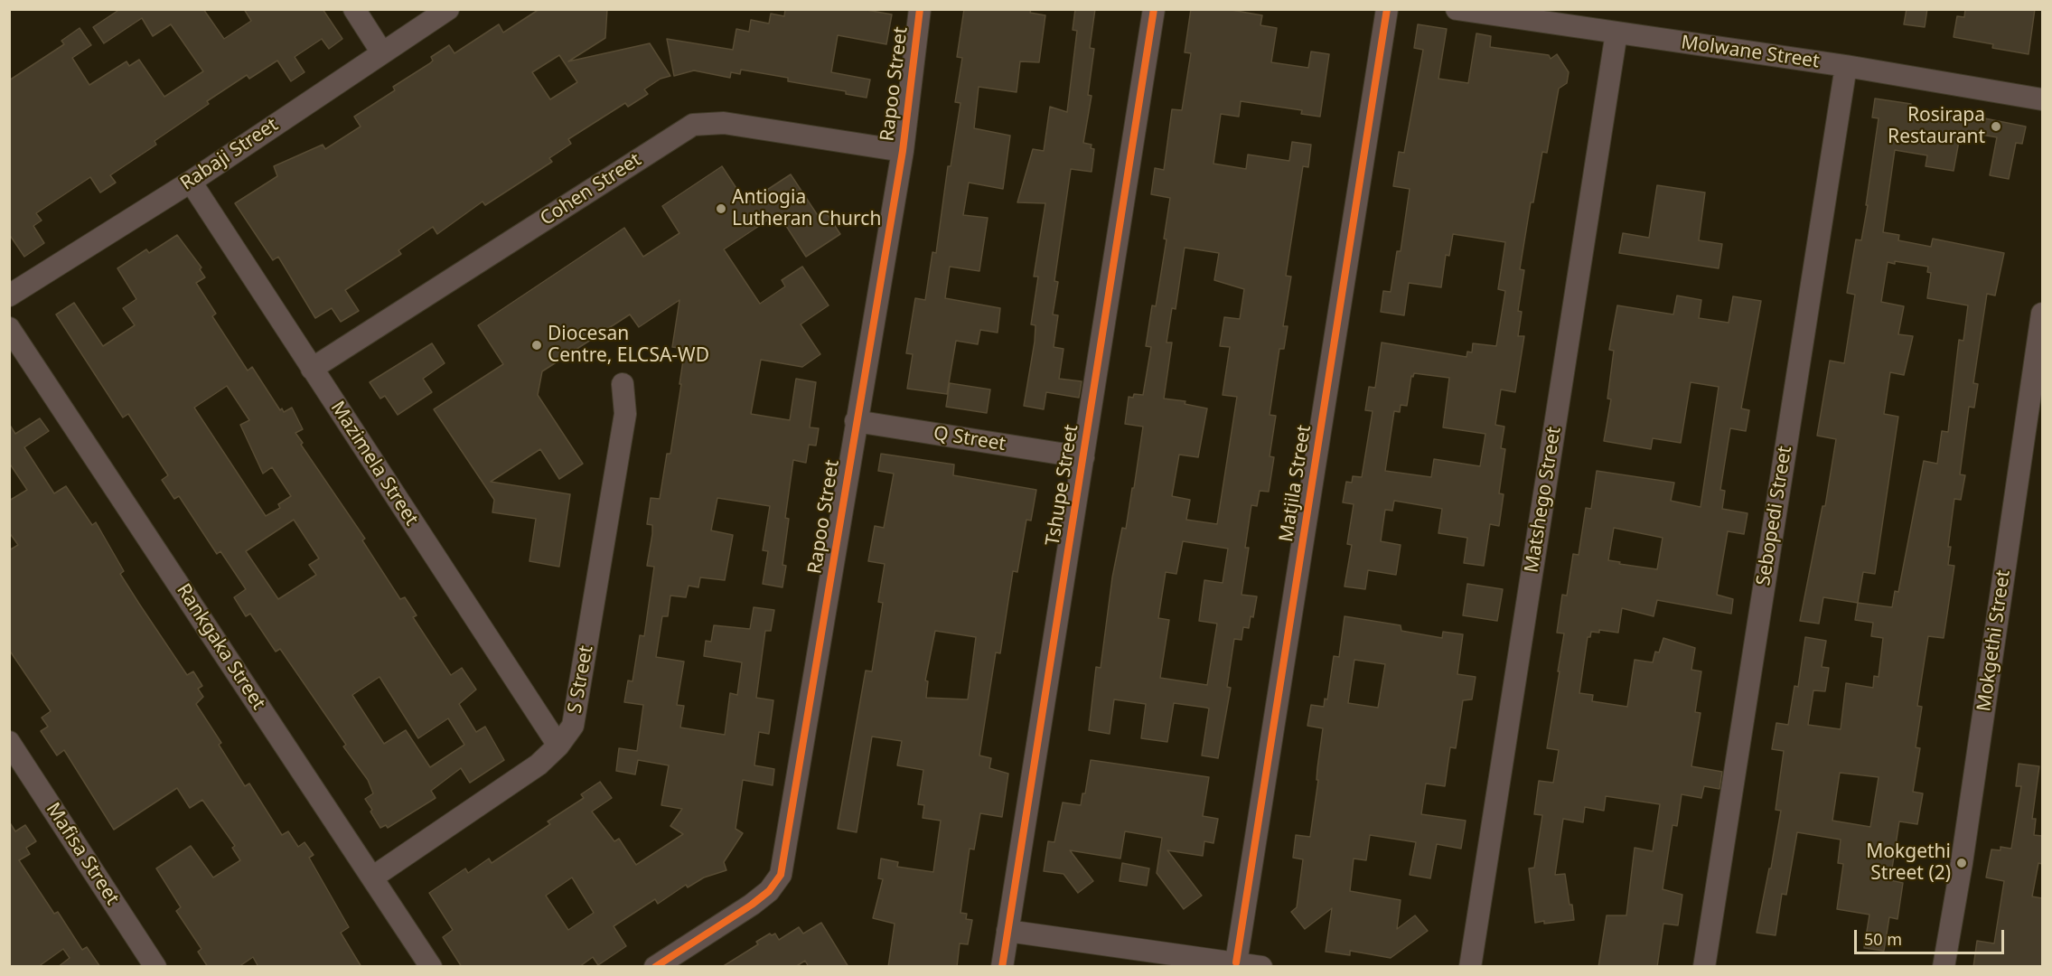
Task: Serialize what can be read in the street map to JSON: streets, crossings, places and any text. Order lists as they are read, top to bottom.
{
  "streets": {
    "street": [
      "Molwane Street",
      "Rapoo Street",
      "Rabaji Street",
      "Cohen Street",
      "Q Street",
      "Mazimela Street",
      "Matjila Street",
      "Tshupe Street",
      "Matshego Street",
      "Sebopedi Street",
      "Mokgethi Street",
      "Rankgaka Street",
      "S Street",
      "Mafisa Street"
    ]
  },
  "crossings": [
    ["Molwane Street", "Matshego Street"],
    ["Molwane Street", "Sebopedi Street"],
    ["Rapoo Street", "Cohen Street"],
    ["Rapoo Street", "Q Street"],
    ["Rabaji Street", "Mazimela Street"],
    ["Cohen Street", "Mazimela Street"],
    ["Q Street", "Tshupe Street"],
    ["Mazimela Street", "S Street"],
    ["Rankgaka Street", "S Street"]
  ],
  "places": [
    "Rosirapa Restaurant",
    "Antiogia Lutheran Church",
    "Diocesan Centre, ELCSA-WD",
    "Mokgethi Street (2)"
  ],
  "scale_bar": "50 m"
}
